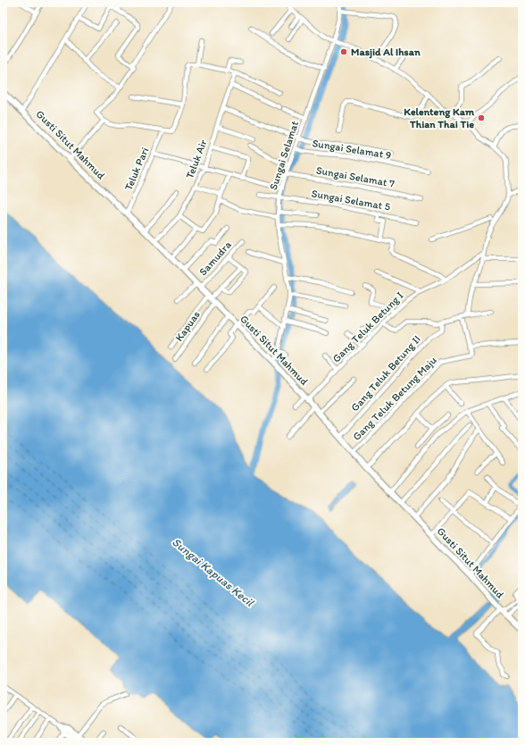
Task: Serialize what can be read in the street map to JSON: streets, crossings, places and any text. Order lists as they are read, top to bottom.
{
  "streets": {
    "highway": ["Gusti Situt Mahmud"],
    "street": [
      "Sungai Selamat 9",
      "Sungai Selamat",
      "Teluk Air",
      "Teluk Pari",
      "Sungai Selamat 7",
      "Sungai Selamat 5",
      "Samudra",
      "Kapuas",
      "Gang Teluk Betung I",
      "Gang Teluk Betung II",
      "Gang Teluk Betung Maju"
    ]
  },
  "crossings": [
    ["Gusti Situt Mahmud", "Sungai Selamat"],
    ["Gusti Situt Mahmud", "Teluk Air"],
    ["Gusti Situt Mahmud", "Teluk Pari"],
    ["Gusti Situt Mahmud", "Samudra"],
    ["Gusti Situt Mahmud", "Kapuas"],
    ["Gusti Situt Mahmud", "Gang Teluk Betung I"],
    ["Gusti Situt Mahmud", "Gang Teluk Betung II"],
    ["Gusti Situt Mahmud", "Gang Teluk Betung Maju"],
    ["Sungai Selamat 9", "Sungai Selamat"],
    ["Sungai Selamat", "Sungai Selamat 7"],
    ["Sungai Selamat", "Sungai Selamat 5"]
  ],
  "water": ["Sungai Kapuas Kecil"],
  "places": ["Masjid Al Ihsan", "Kelenteng Kam Thian Thai Tie"]
}
